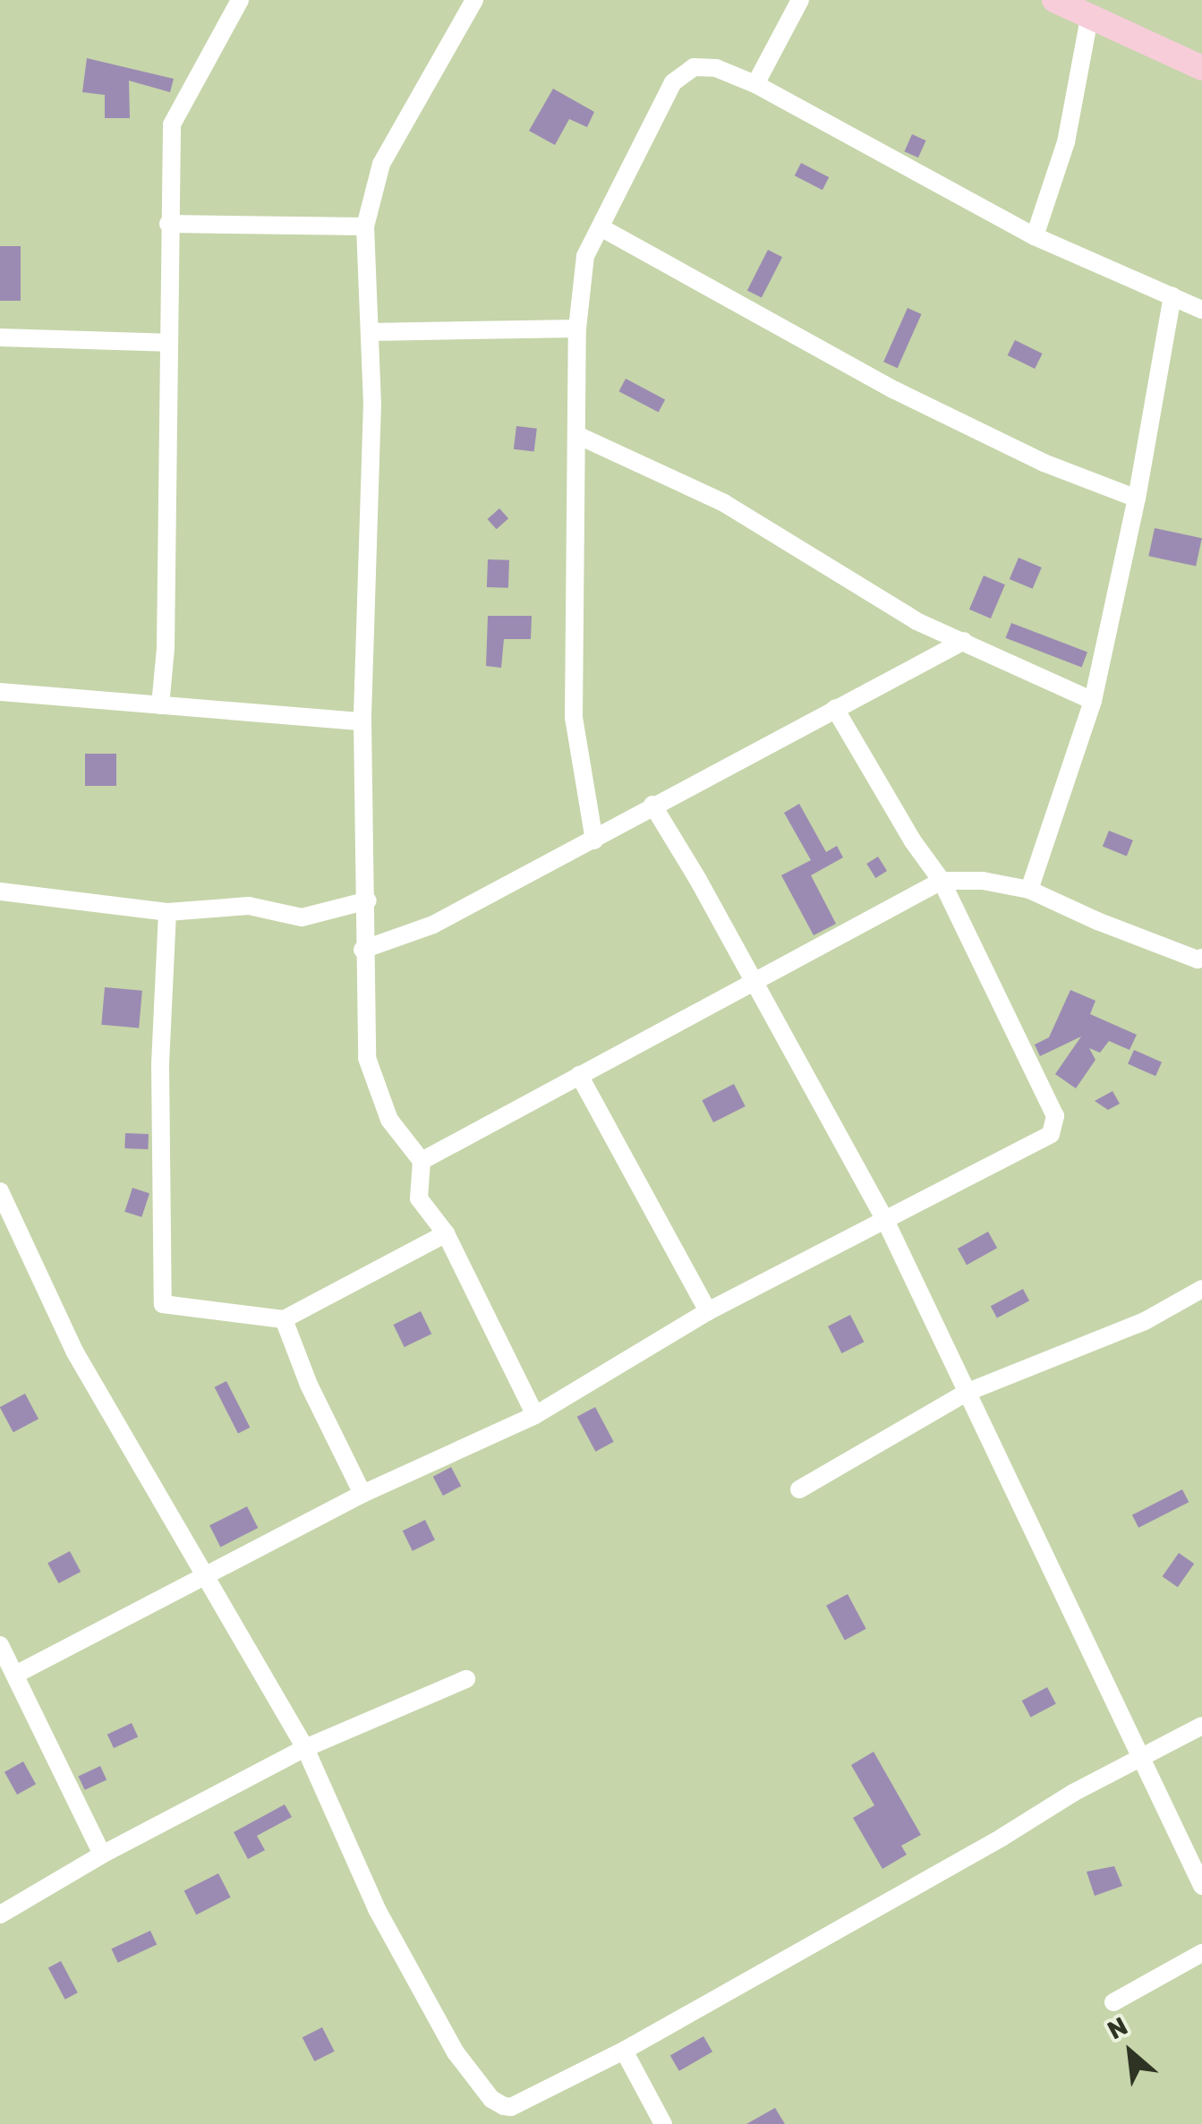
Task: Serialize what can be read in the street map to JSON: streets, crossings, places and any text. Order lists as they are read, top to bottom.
{
  "north": "top left"
}
